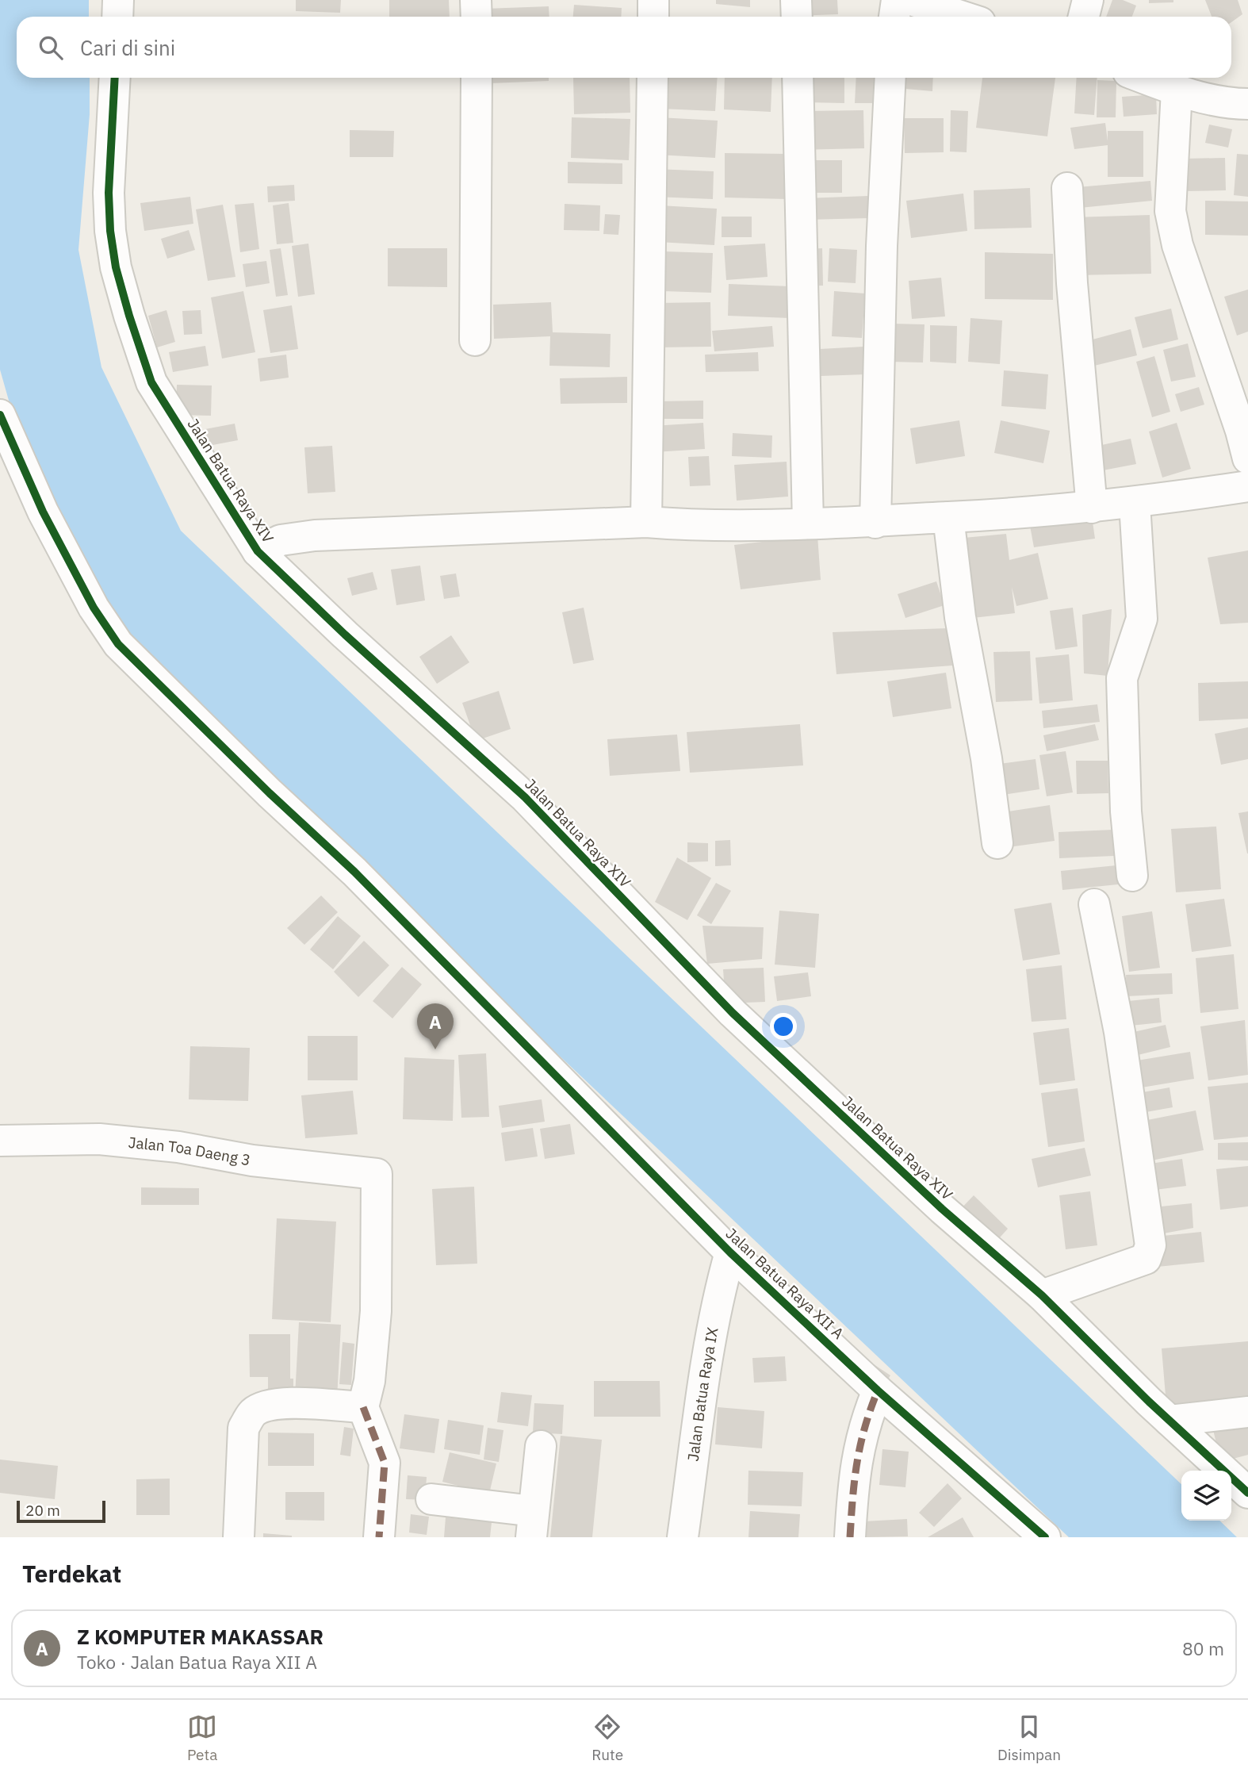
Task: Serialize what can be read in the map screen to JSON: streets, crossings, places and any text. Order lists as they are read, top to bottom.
{
  "streets": {
    "street": [
      "Jalan Batua Raya XIV",
      "Jalan Toa Daeng 3",
      "Jalan Batua Raya XII A",
      "Jalan Batua Raya IX"
    ]
  },
  "crossings": [
    ["Jalan Batua Raya XII A", "Jalan Batua Raya IX"]
  ],
  "scale_bar": "20 m",
  "page": {
    "search": "Cari di sini",
    "pins": "A",
    "scale": "20 m",
    "heading": "Terdekat",
    "list": [
      {
        "mark": "A",
        "name": "Z KOMPUTER MAKASSAR",
        "note": "Toko · Jalan Batua Raya XII A",
        "value": "80 m"
      }
    ],
    "nav": ["Peta", "Rute", "Disimpan"]
  }
}
